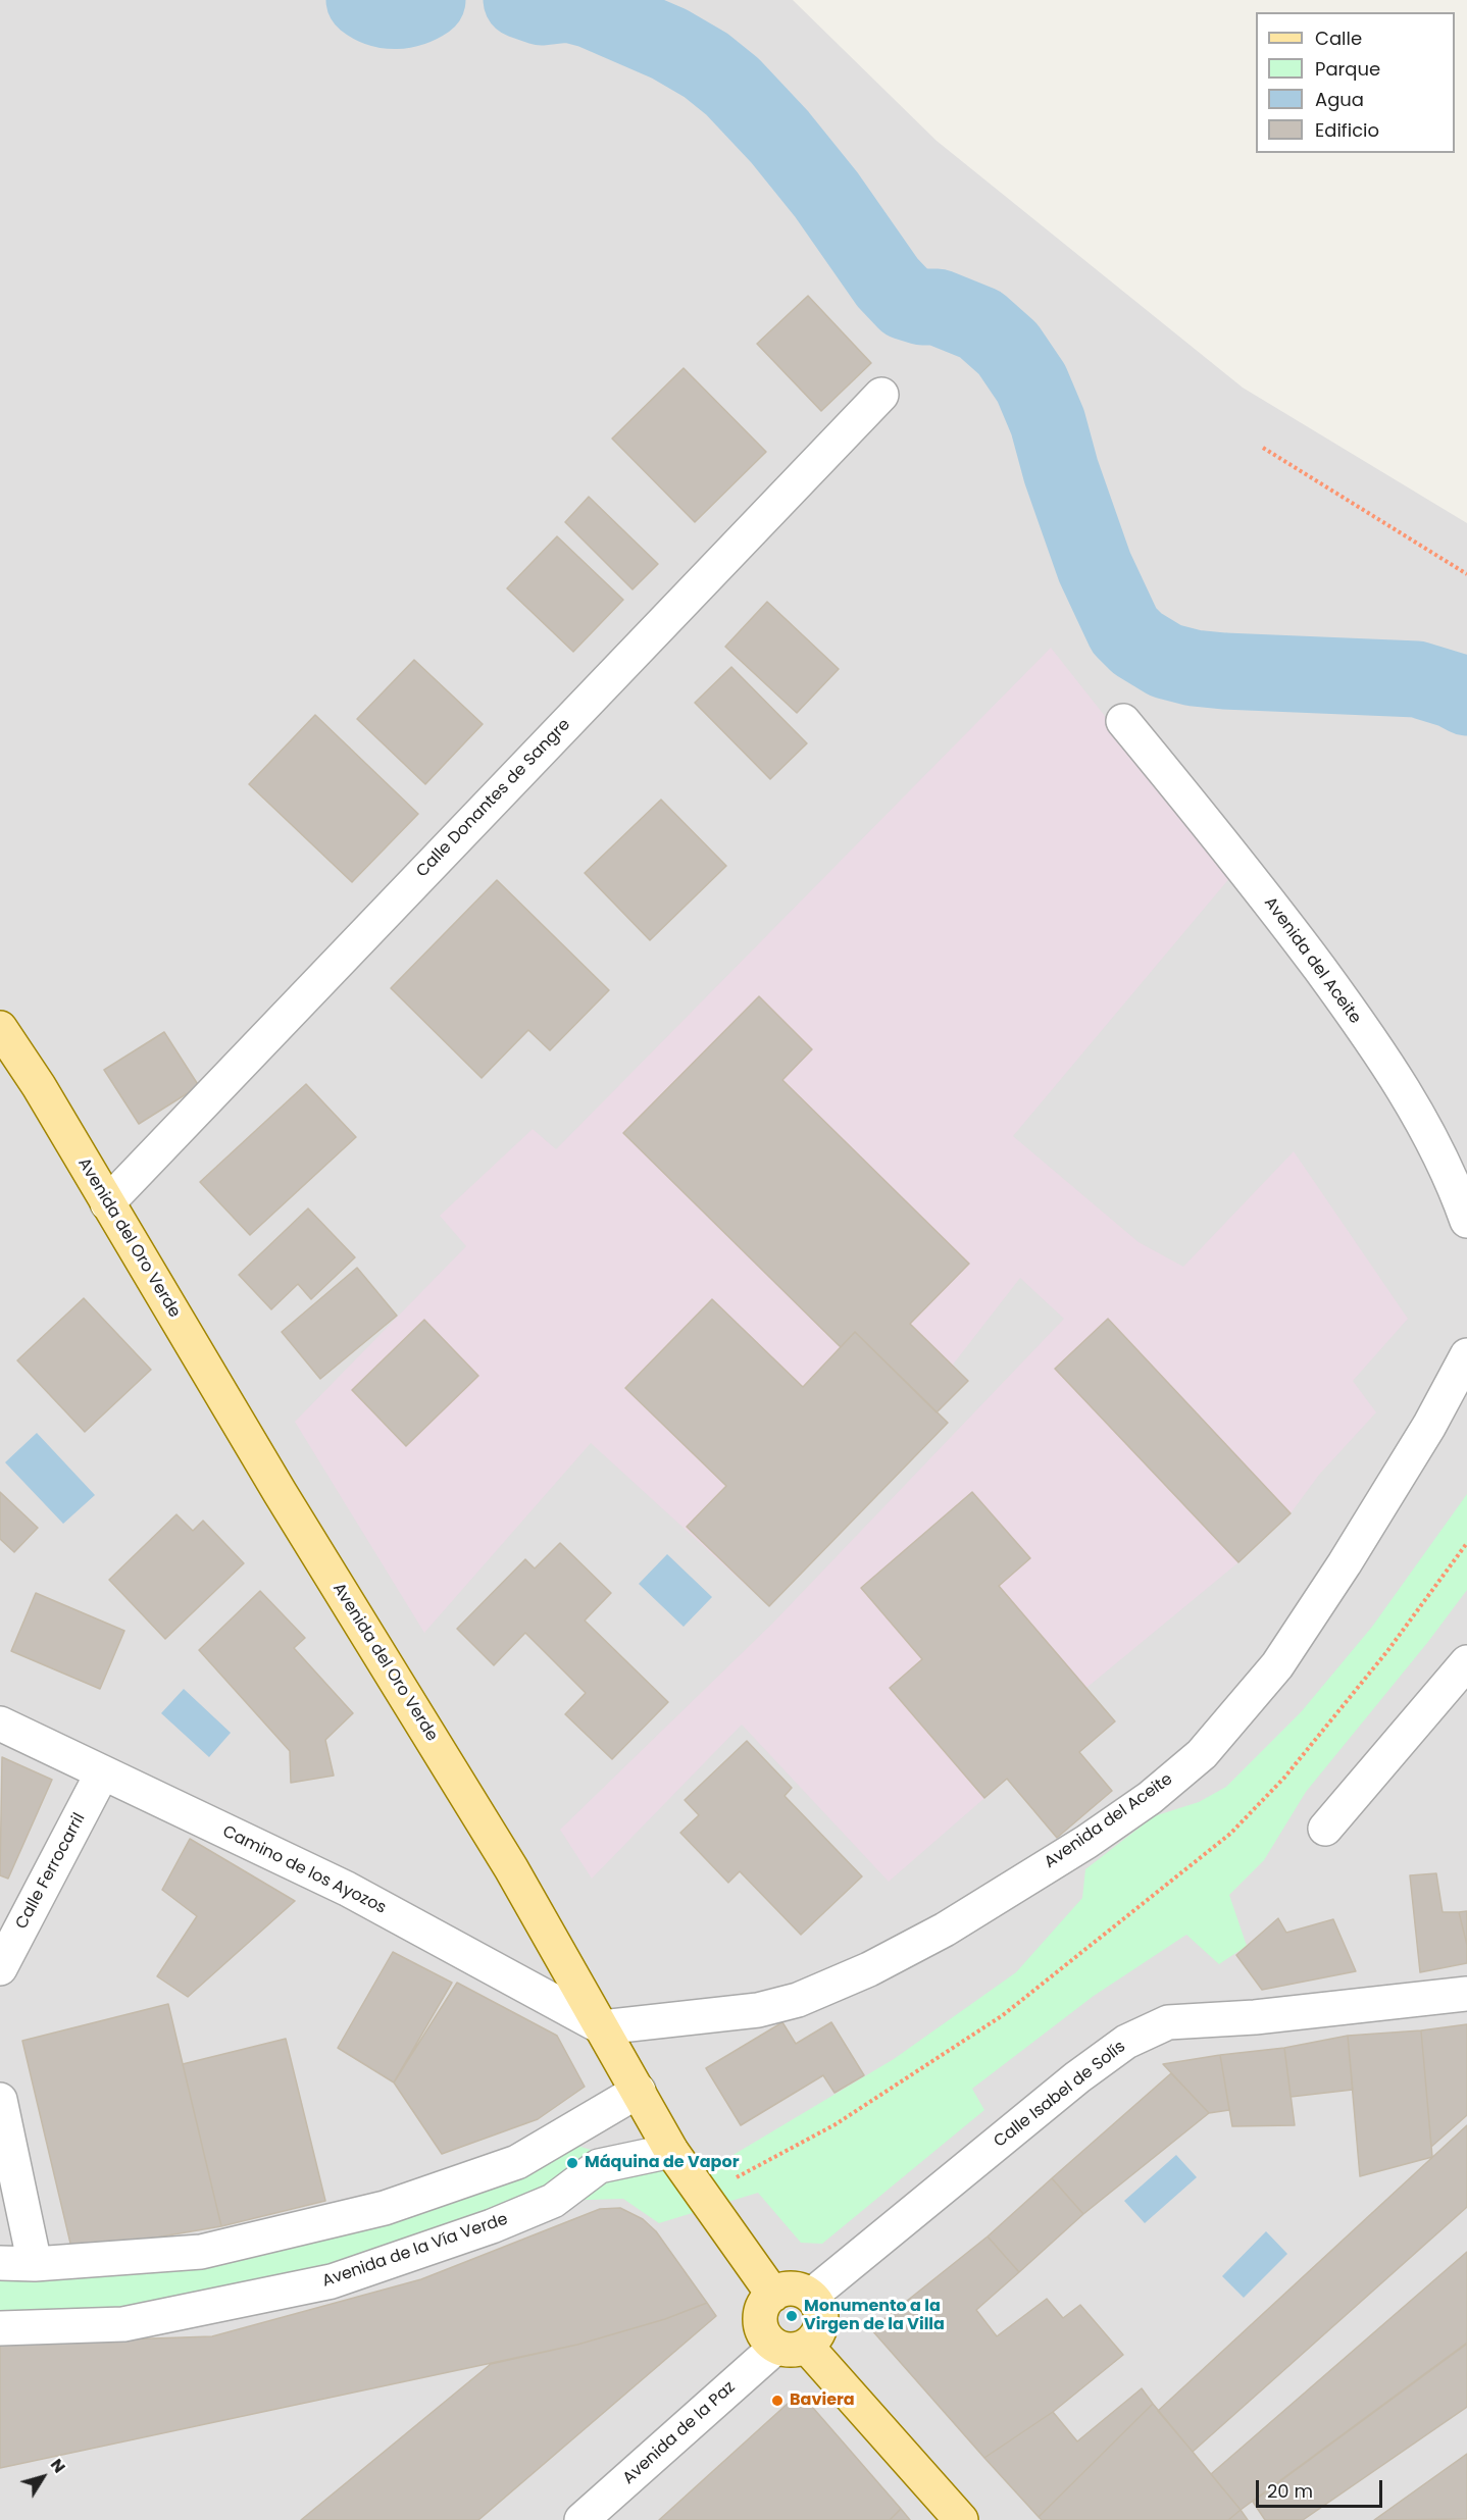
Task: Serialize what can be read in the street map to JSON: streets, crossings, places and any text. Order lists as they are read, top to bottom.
{
  "streets": {
    "main road": ["Avenida del Oro Verde"],
    "street": [
      "Calle Donantes de Sangre",
      "Avenida del Aceite",
      "Camino de los Ayozos",
      "Calle Ferrocarril",
      "Calle Isabel de Solís",
      "Avenida de la Vía Verde",
      "Avenida de la Paz"
    ]
  },
  "crossings": [
    ["Calle Donantes de Sangre", "Avenida del Oro Verde"],
    ["Avenida del Aceite", "Avenida del Oro Verde"],
    ["Avenida del Aceite", "Camino de los Ayozos"],
    ["Avenida del Oro Verde", "Camino de los Ayozos"],
    ["Avenida del Oro Verde", "Calle Isabel de Solís"],
    ["Avenida del Oro Verde", "Avenida de la Vía Verde"],
    ["Avenida del Oro Verde", "Avenida de la Paz"],
    ["Camino de los Ayozos", "Calle Ferrocarril"],
    ["Calle Isabel de Solís", "Avenida de la Paz"]
  ],
  "places": ["Máquina de Vapor", "Monumento a la Virgen de la Villa", "Baviera"],
  "legend": [
    "Calle",
    "Parque",
    "Agua",
    "Edificio"
  ],
  "scale_bar": "20 m",
  "north": "top right"
}
